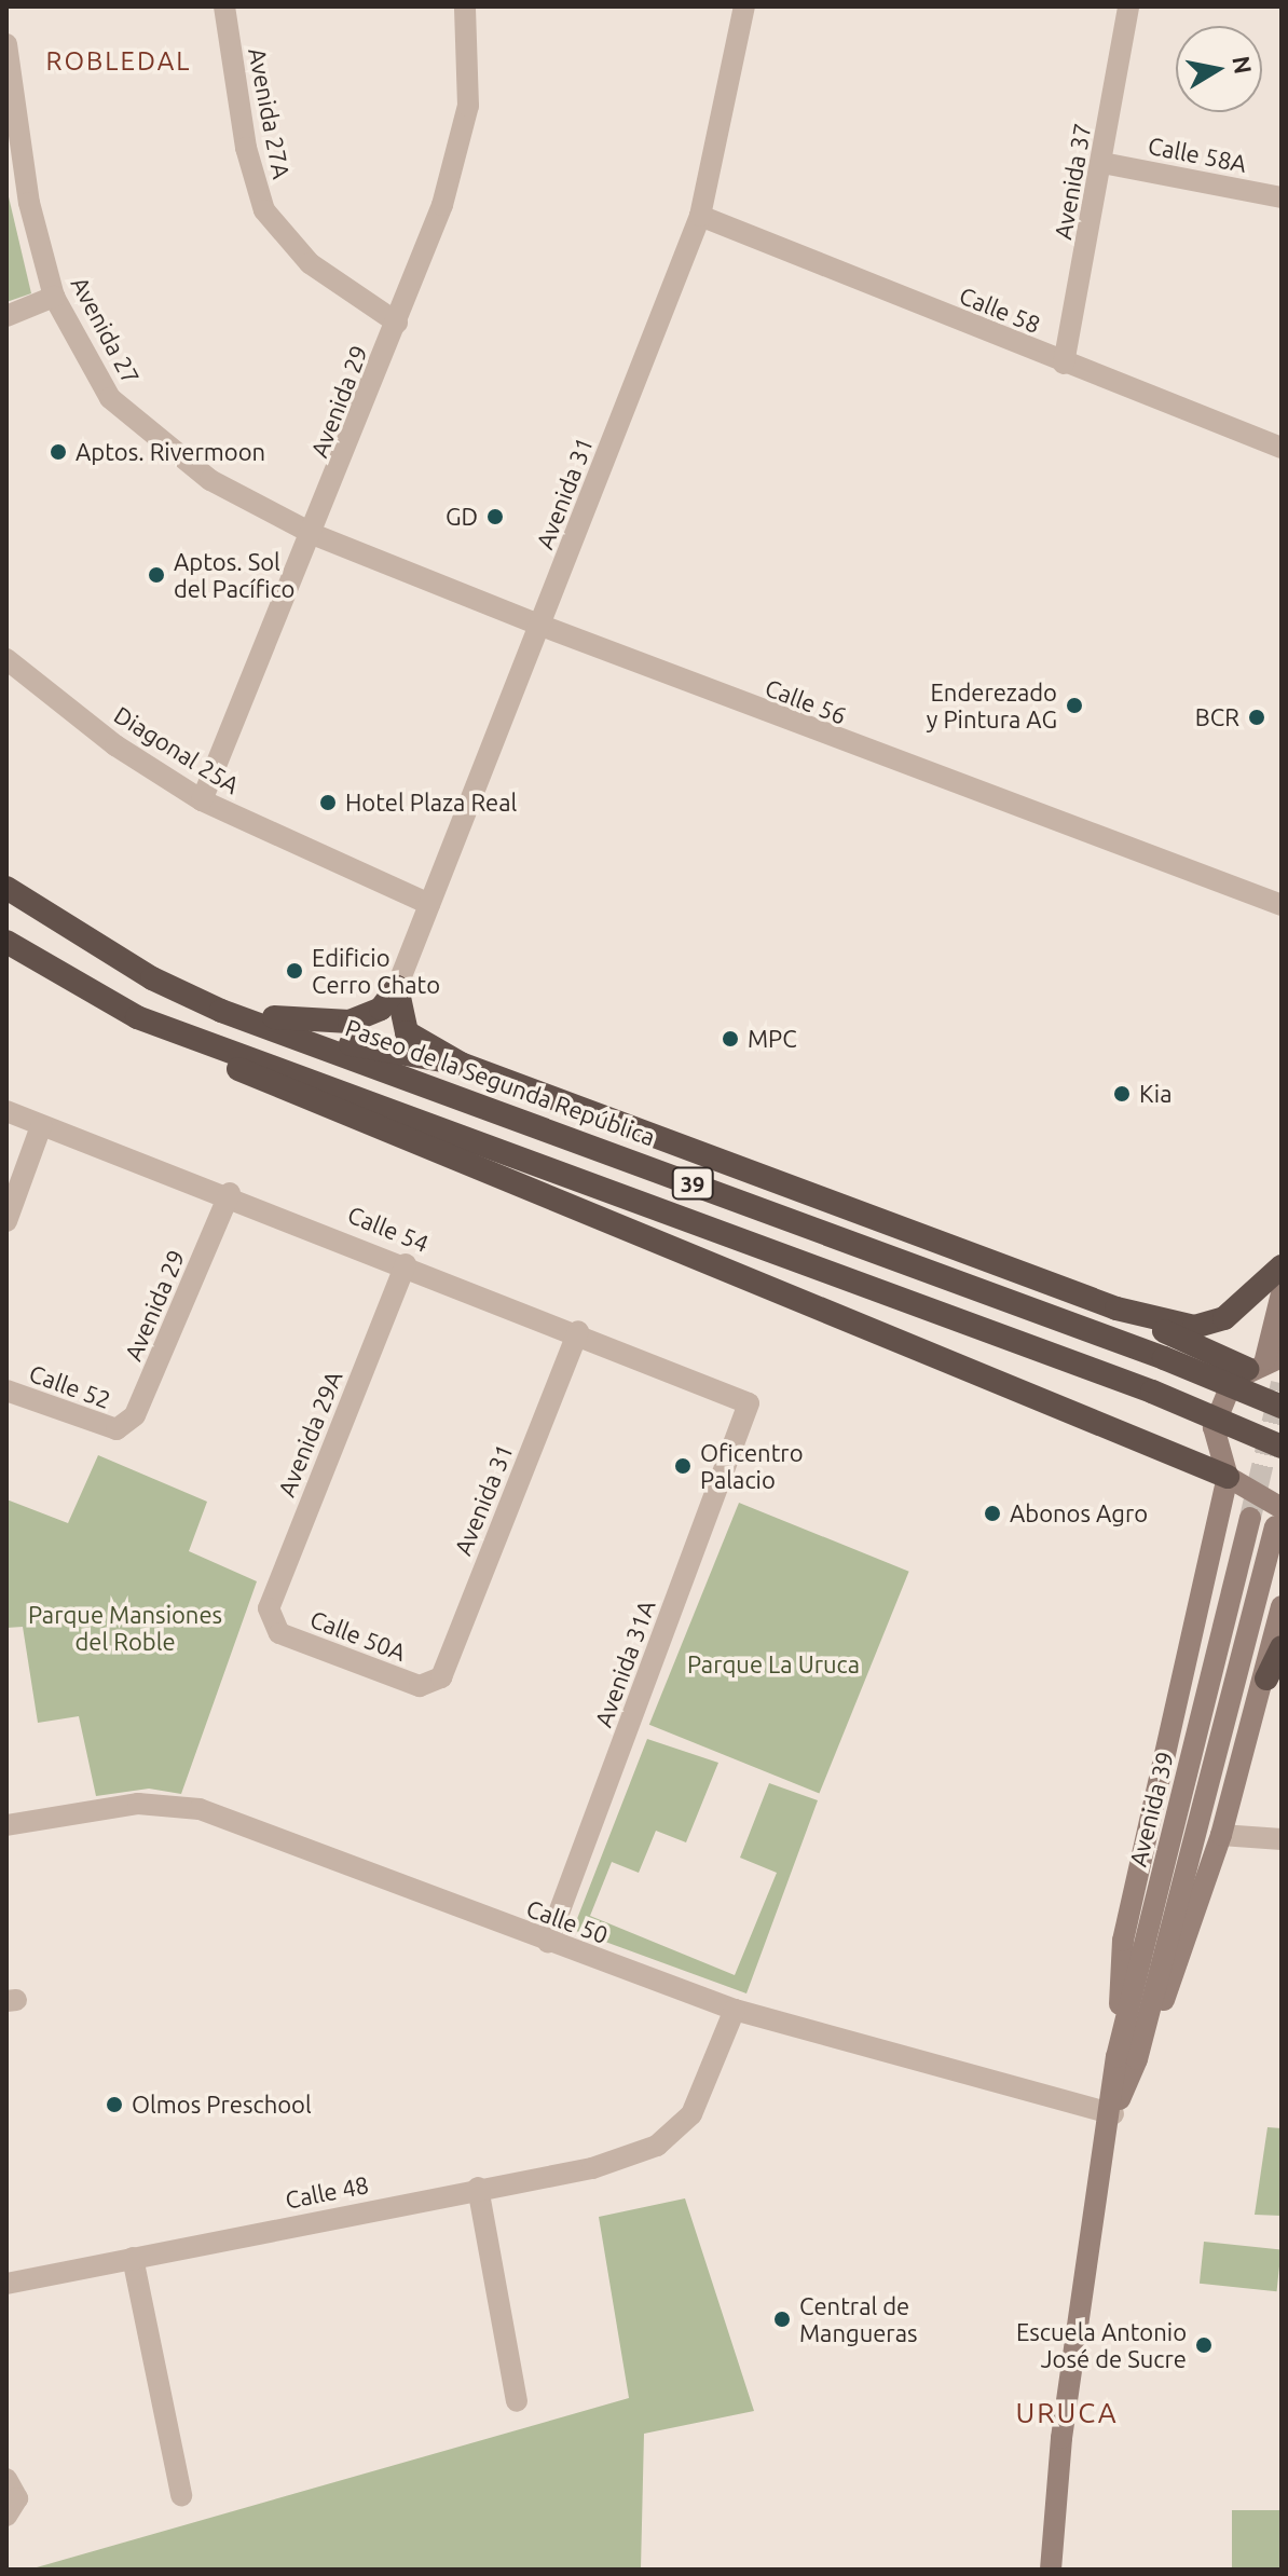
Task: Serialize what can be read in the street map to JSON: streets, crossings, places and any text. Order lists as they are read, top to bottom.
{
  "streets": {
    "highway": ["Paseo de la Segunda República", "39"],
    "main road": ["Avenida 39"],
    "street": [
      "Avenida 27A",
      "Calle 58A",
      "Avenida 37",
      "Calle 58",
      "Avenida 27",
      "Avenida 29",
      "Avenida 31",
      "Calle 56",
      "Diagonal 25A",
      "Calle 54",
      "Calle 52",
      "Avenida 29A",
      "Calle 50A",
      "Avenida 31A",
      "Calle 50",
      "Calle 48"
    ]
  },
  "crossings": [
    ["Avenida 27A", "Avenida 29"],
    ["Calle 58A", "Avenida 37"],
    ["Avenida 37", "Calle 58"],
    ["Calle 58", "Avenida 31"],
    ["Avenida 27", "Avenida 29"],
    ["Avenida 27", "Calle 56"],
    ["Avenida 29", "Calle 56"],
    ["Avenida 29", "Diagonal 25A"],
    ["Avenida 29", "Calle 54"],
    ["Avenida 29", "Calle 52"],
    ["Avenida 31", "Calle 56"],
    ["Avenida 31", "Diagonal 25A"],
    ["Avenida 31", "Calle 54"],
    ["Avenida 31", "Calle 50A"],
    ["Calle 54", "Avenida 29A"],
    ["Calle 54", "Avenida 31A"],
    ["Avenida 29A", "Calle 50A"],
    ["Avenida 31A", "Calle 50"],
    ["Avenida 39", "Calle 50"],
    ["Calle 50", "Calle 48"]
  ],
  "districts": ["ROBLEDAL", "URUCA"],
  "parks": ["Parque Mansiones del Roble", "Parque La Uruca"],
  "places": [
    "Aptos. Rivermoon",
    "GD",
    "Aptos. Sol del Pacífico",
    "Enderezado y Pintura AG",
    "BCR",
    "Hotel Plaza Real",
    "Edificio Cerro Chato",
    "MPC",
    "Kia",
    "Oficentro Palacio",
    "Abonos Agro",
    "Olmos Preschool",
    "Central de Mangueras",
    "Escuela Antonio José de Sucre"
  ],
  "north": "right"
}
